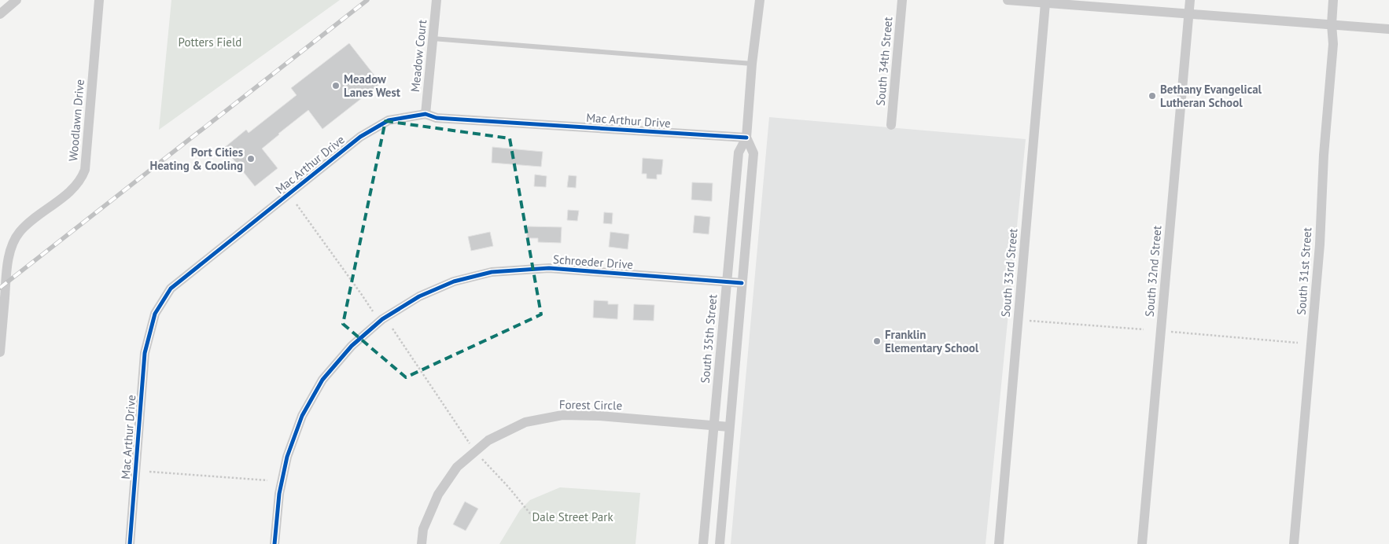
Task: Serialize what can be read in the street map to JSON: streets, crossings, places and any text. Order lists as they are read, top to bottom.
{
  "streets": {
    "street": [
      "Meadow Court",
      "South 34th Street",
      "Woodlawn Drive",
      "Mac Arthur Drive",
      "Schroeder Drive",
      "South 32nd Street",
      "South 31st Street",
      "South 33rd Street",
      "South 35th Street",
      "Forest Circle"
    ]
  },
  "crossings": [
    ["Meadow Court", "Mac Arthur Drive"],
    ["Mac Arthur Drive", "South 35th Street"],
    ["Schroeder Drive", "South 35th Street"],
    ["South 35th Street", "Forest Circle"]
  ],
  "parks": ["Potters Field", "Dale Street Park"],
  "places": [
    "Meadow Lanes West",
    "Bethany Evangelical Lutheran School",
    "Port Cities Heating & Cooling",
    "Franklin Elementary School"
  ]
}
